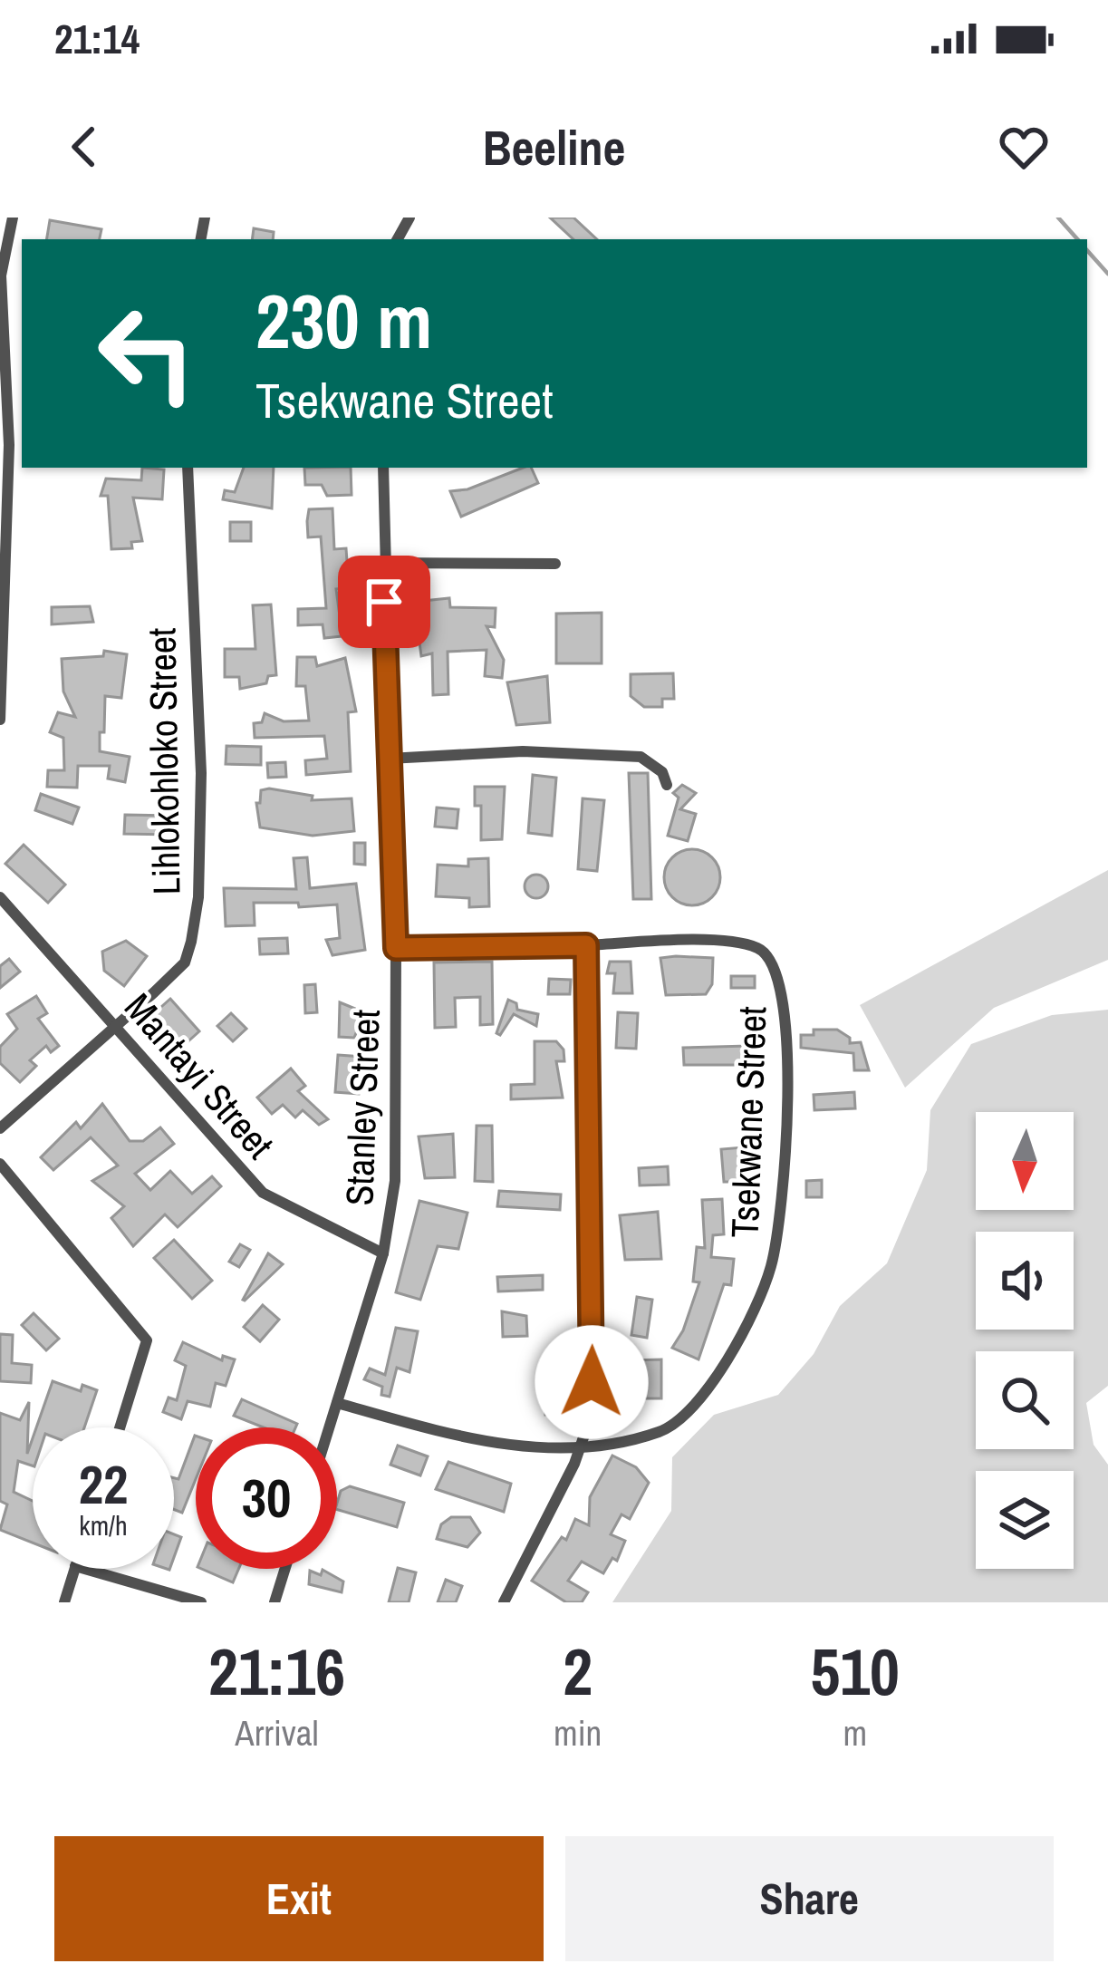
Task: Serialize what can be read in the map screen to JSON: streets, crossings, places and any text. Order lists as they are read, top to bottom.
{
  "streets": {
    "street": [
      "Lihlokohloko Street",
      "Mantayi Street",
      "Stanley Street",
      "Tsekwane Street"
    ]
  },
  "crossings": [
    ["Lihlokohloko Street", "Mantayi Street"],
    ["Mantayi Street", "Stanley Street"],
    ["Stanley Street", "Tsekwane Street"]
  ],
  "north": "bottom",
  "page": {
    "status": "21:14",
    "header": "Beeline",
    "turn": ["230 m", "Tsekwane Street"],
    "speed": "22 km/h",
    "limit": "30",
    "eta": [
      "21:16",
      "Arrival",
      "2",
      "min",
      "510",
      "m"
    ],
    "buttons": ["Exit", "Share"]
  }
}
